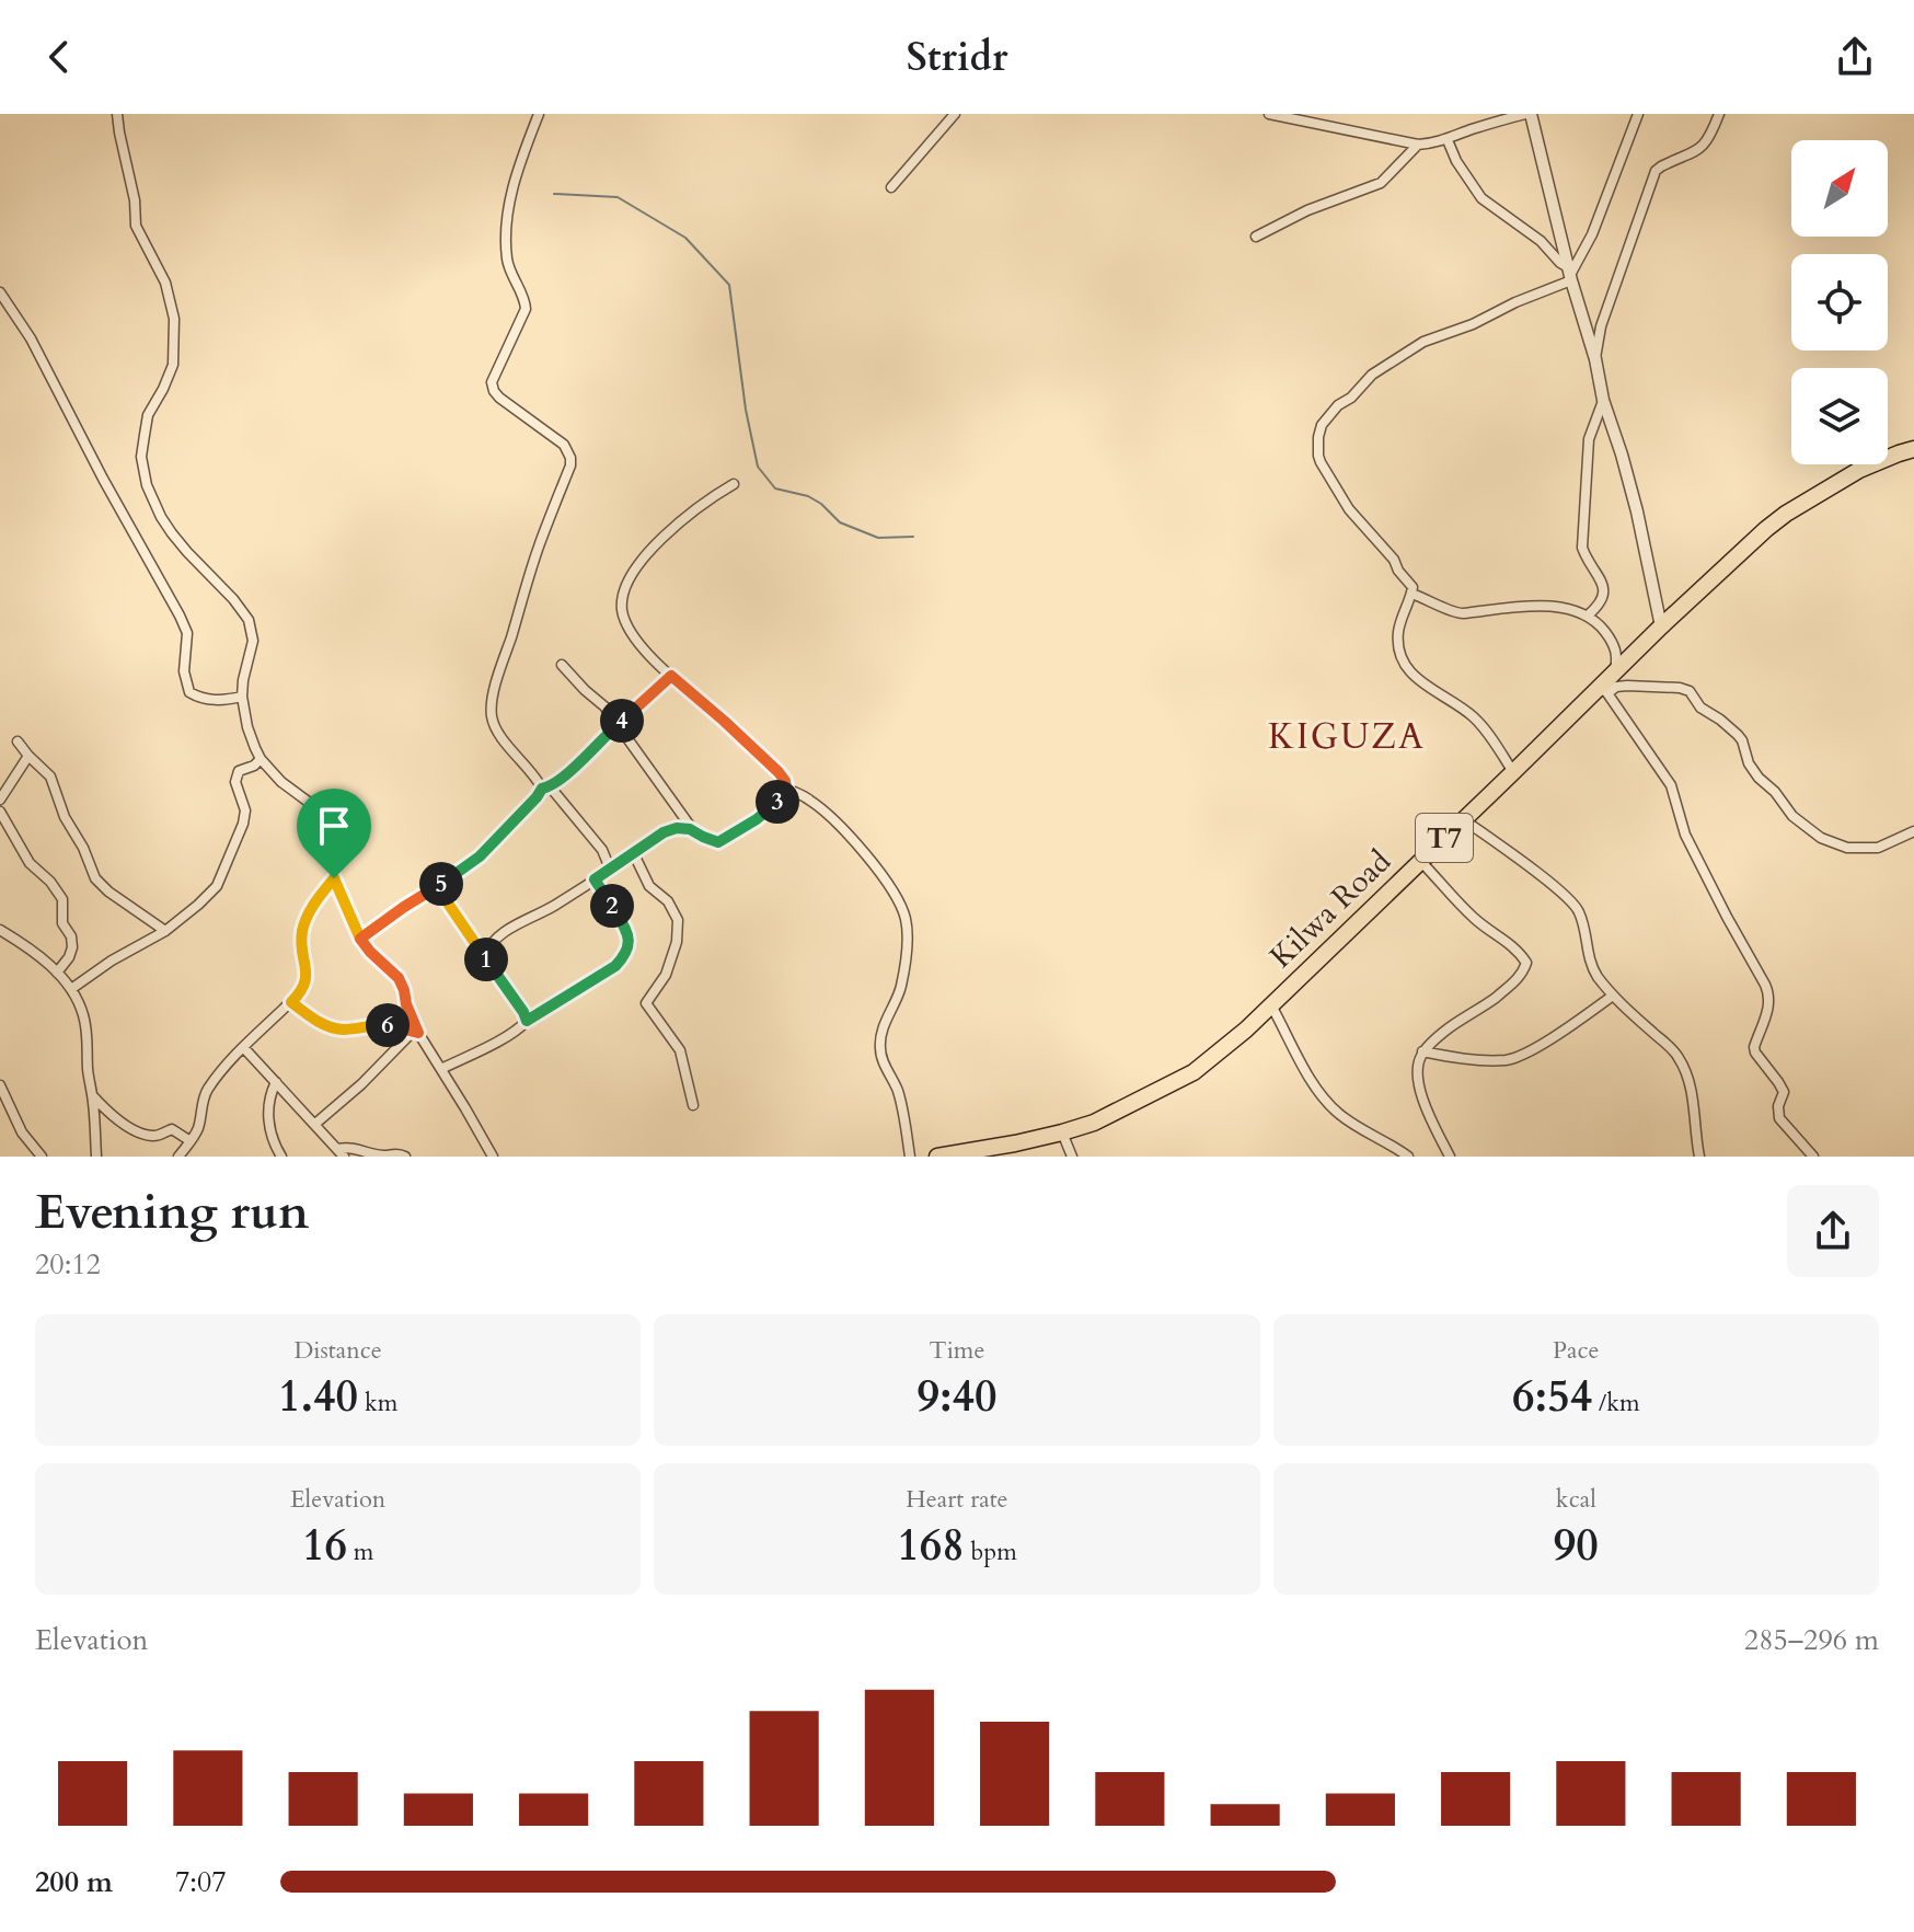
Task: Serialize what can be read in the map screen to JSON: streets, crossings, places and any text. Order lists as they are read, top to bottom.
{
  "streets": {
    "highway": ["T7", "Kilwa Road"]
  },
  "districts": ["KIGUZA"],
  "north": "top right",
  "page": {
    "header": "Stridr",
    "pins": [
      "4",
      "3",
      "5",
      "2",
      "1",
      "6"
    ],
    "heading": ["Evening run", "20:12"],
    "stats": [
      ["Distance", "1.40 km"],
      ["Time", "9:40"],
      ["Pace", "6:54 /km"],
      ["Elevation", "16 m"],
      ["Heart rate", "168 bpm"],
      ["kcal", "90"]
    ],
    "chart": ["Elevation", "285–296 m"],
    "list": [
      {
        "name": "200 m",
        "note": "7:07"
      }
    ]
  }
}
